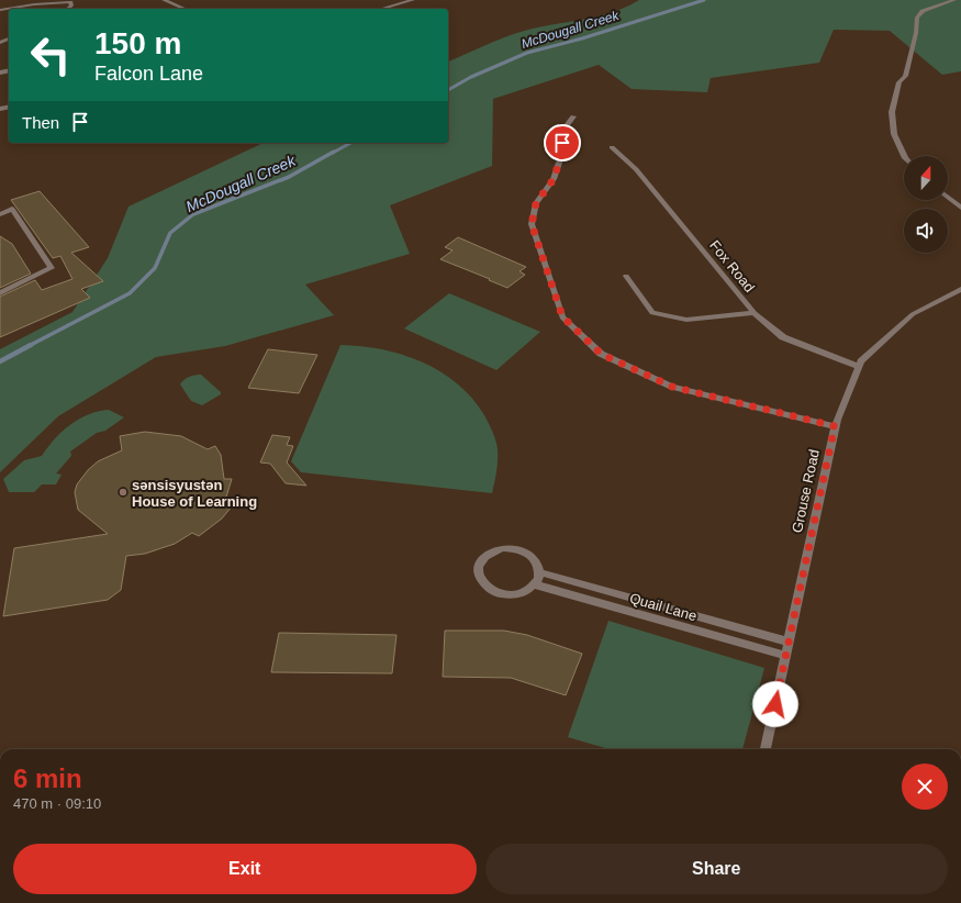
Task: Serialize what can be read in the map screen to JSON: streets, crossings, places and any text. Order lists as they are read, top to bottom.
{
  "streets": {
    "street": ["Fox Road", "Grouse Road", "Quail Lane"]
  },
  "crossings": [
    ["Fox Road", "Grouse Road"],
    ["Grouse Road", "Quail Lane"]
  ],
  "water": ["McDougall Creek"],
  "places": ["sənsisyustən House of Learning"],
  "north": "top",
  "page": {
    "turn": ["150 m", "Falcon Lane"],
    "then": "Then",
    "heading": ["6 min", "470 m · 09:10"],
    "buttons": ["Exit", "Share"]
  }
}
